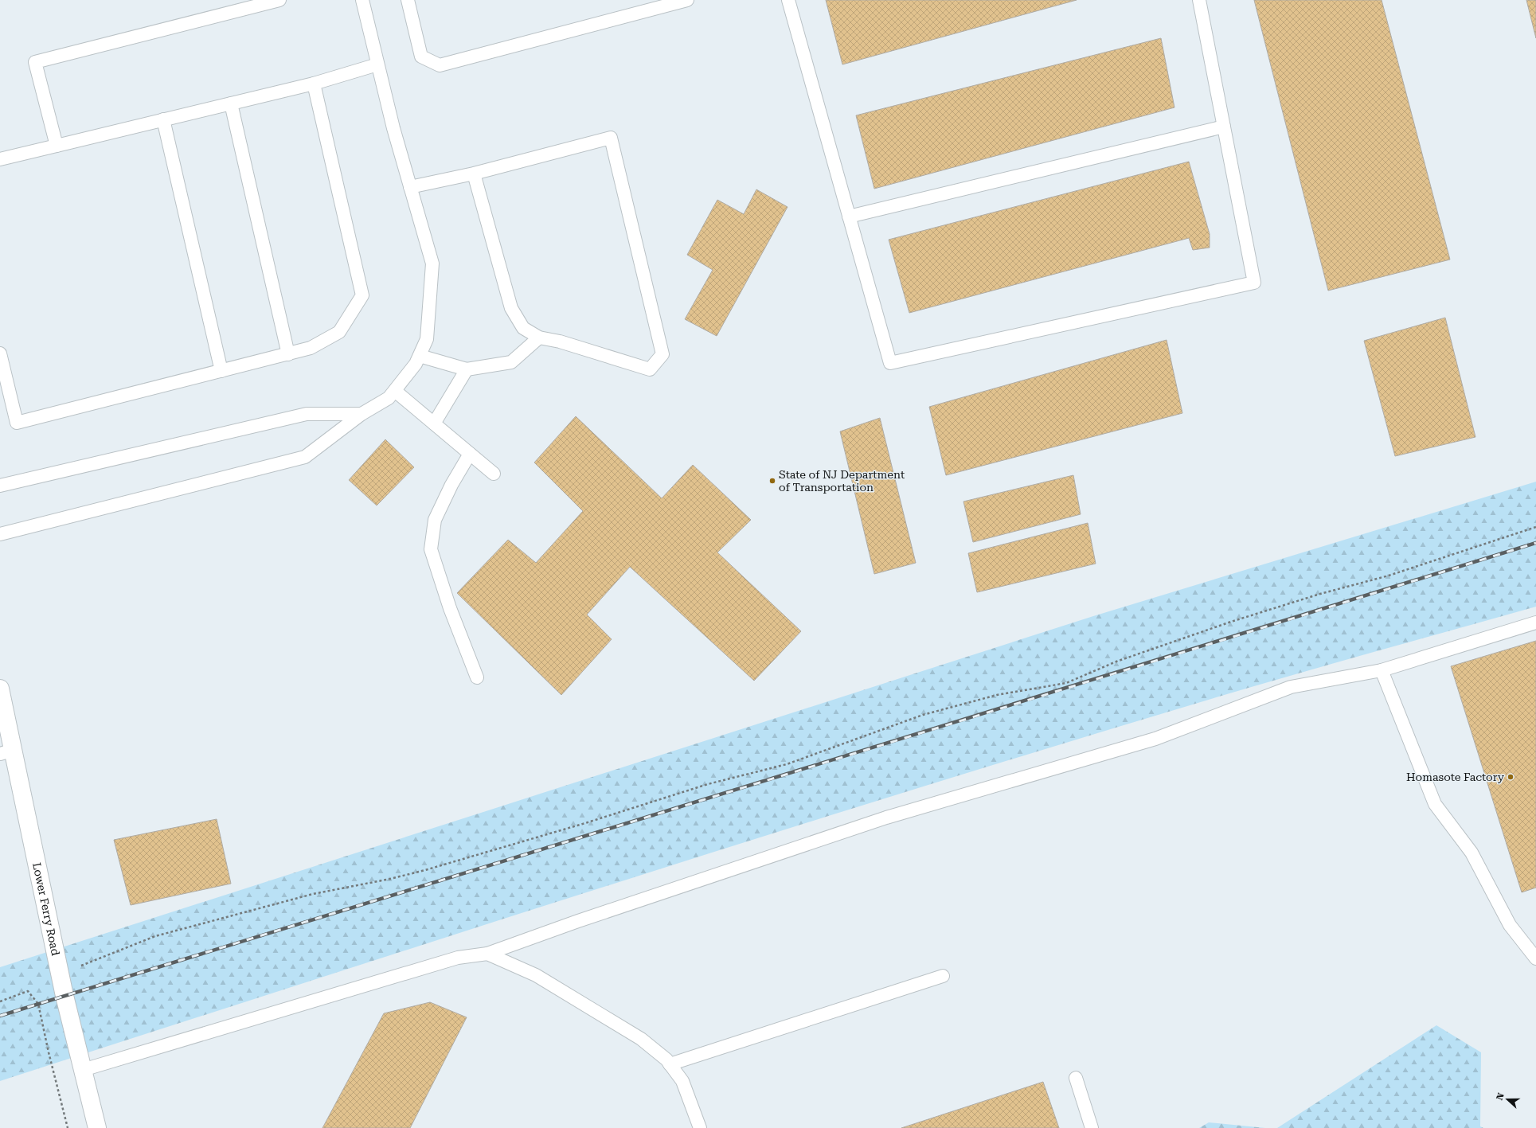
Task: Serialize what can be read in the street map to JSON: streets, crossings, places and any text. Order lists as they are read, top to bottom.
{
  "streets": {
    "street": ["Lower Ferry Road"]
  },
  "places": ["State of NJ Department of Transportation", "Homasote Factory"],
  "north": "left"
}
